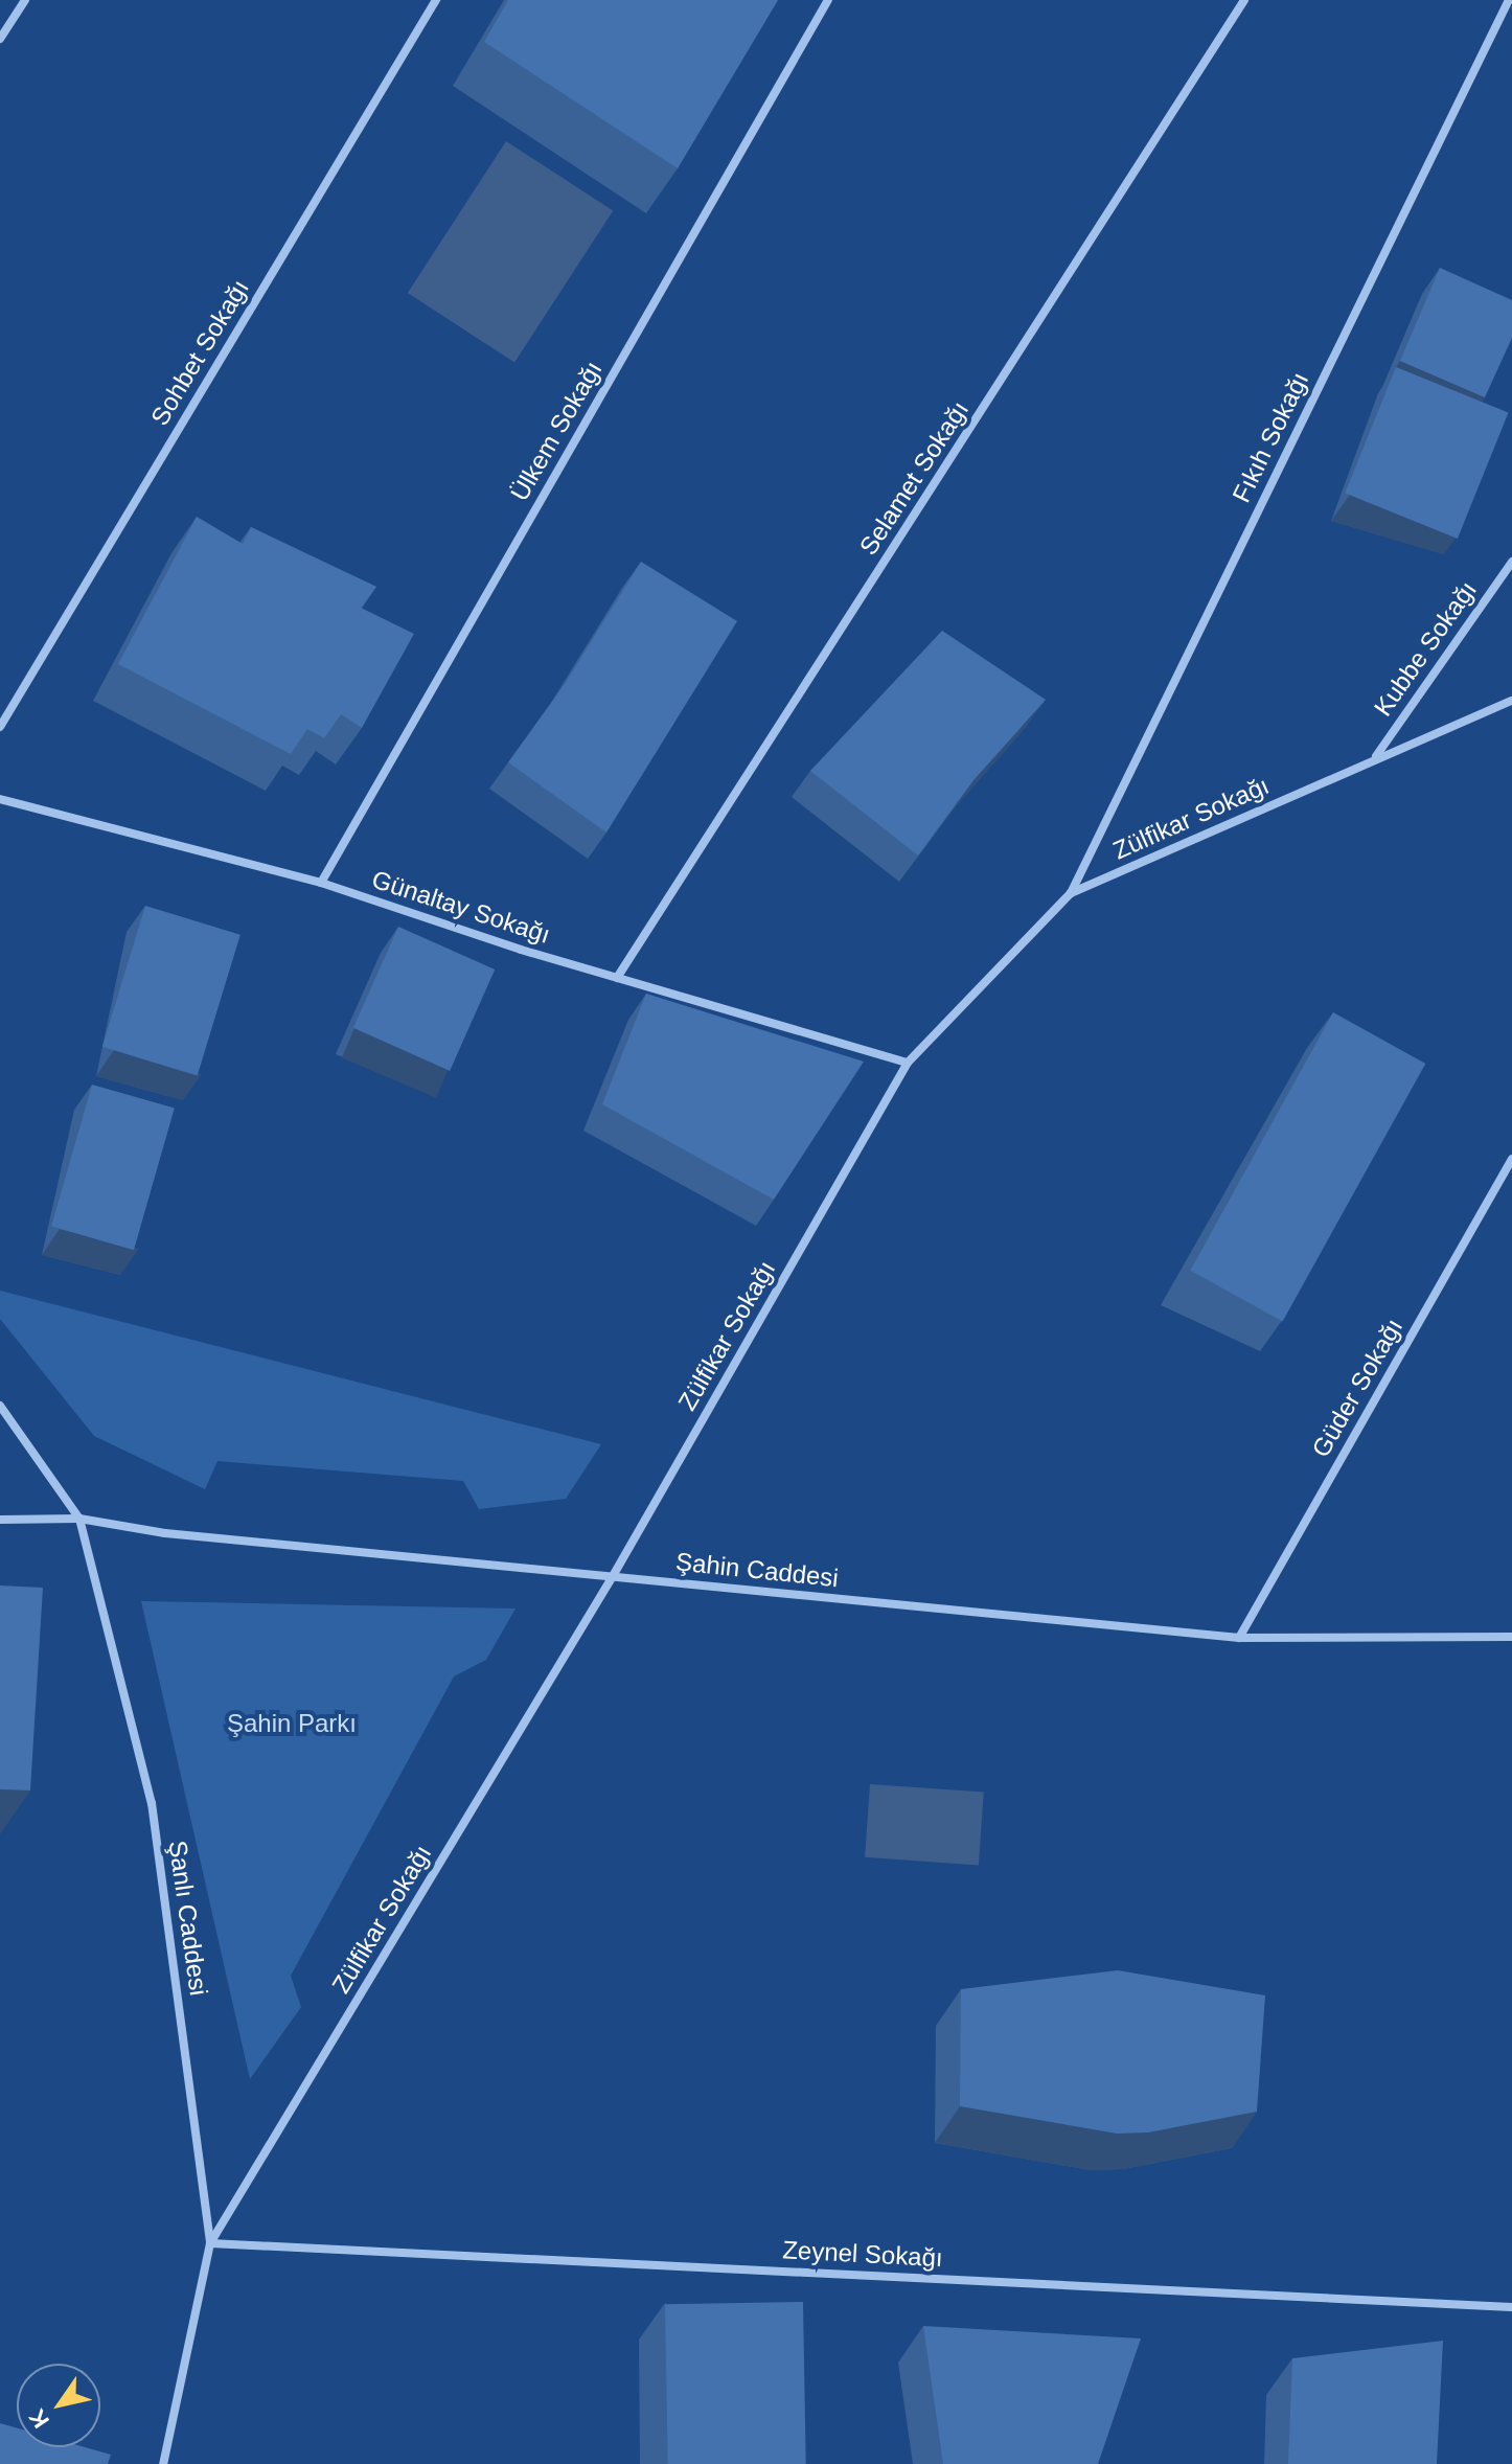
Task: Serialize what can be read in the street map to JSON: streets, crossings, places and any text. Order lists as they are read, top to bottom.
{
  "streets": {
    "street": [
      "Sohbet Sokağı",
      "Ülkem Sokağı",
      "Fıkıh Sokağı",
      "Selamet Sokağı",
      "Kubbe Sokağı",
      "Zülfikar Sokağı",
      "Günaltay Sokağı",
      "Güder Sokağı",
      "Şahin Caddesi",
      "Şanlı Caddesi",
      "Zeynel Sokağı"
    ]
  },
  "crossings": [
    ["Ülkem Sokağı", "Günaltay Sokağı"],
    ["Fıkıh Sokağı", "Zülfikar Sokağı"],
    ["Selamet Sokağı", "Günaltay Sokağı"],
    ["Kubbe Sokağı", "Zülfikar Sokağı"],
    ["Zülfikar Sokağı", "Günaltay Sokağı"],
    ["Zülfikar Sokağı", "Şahin Caddesi"],
    ["Zülfikar Sokağı", "Şanlı Caddesi"],
    ["Zülfikar Sokağı", "Zeynel Sokağı"],
    ["Güder Sokağı", "Şahin Caddesi"],
    ["Şahin Caddesi", "Şanlı Caddesi"],
    ["Şanlı Caddesi", "Zeynel Sokağı"]
  ],
  "parks": ["Şahin Parkı"],
  "north": "bottom left"
}
